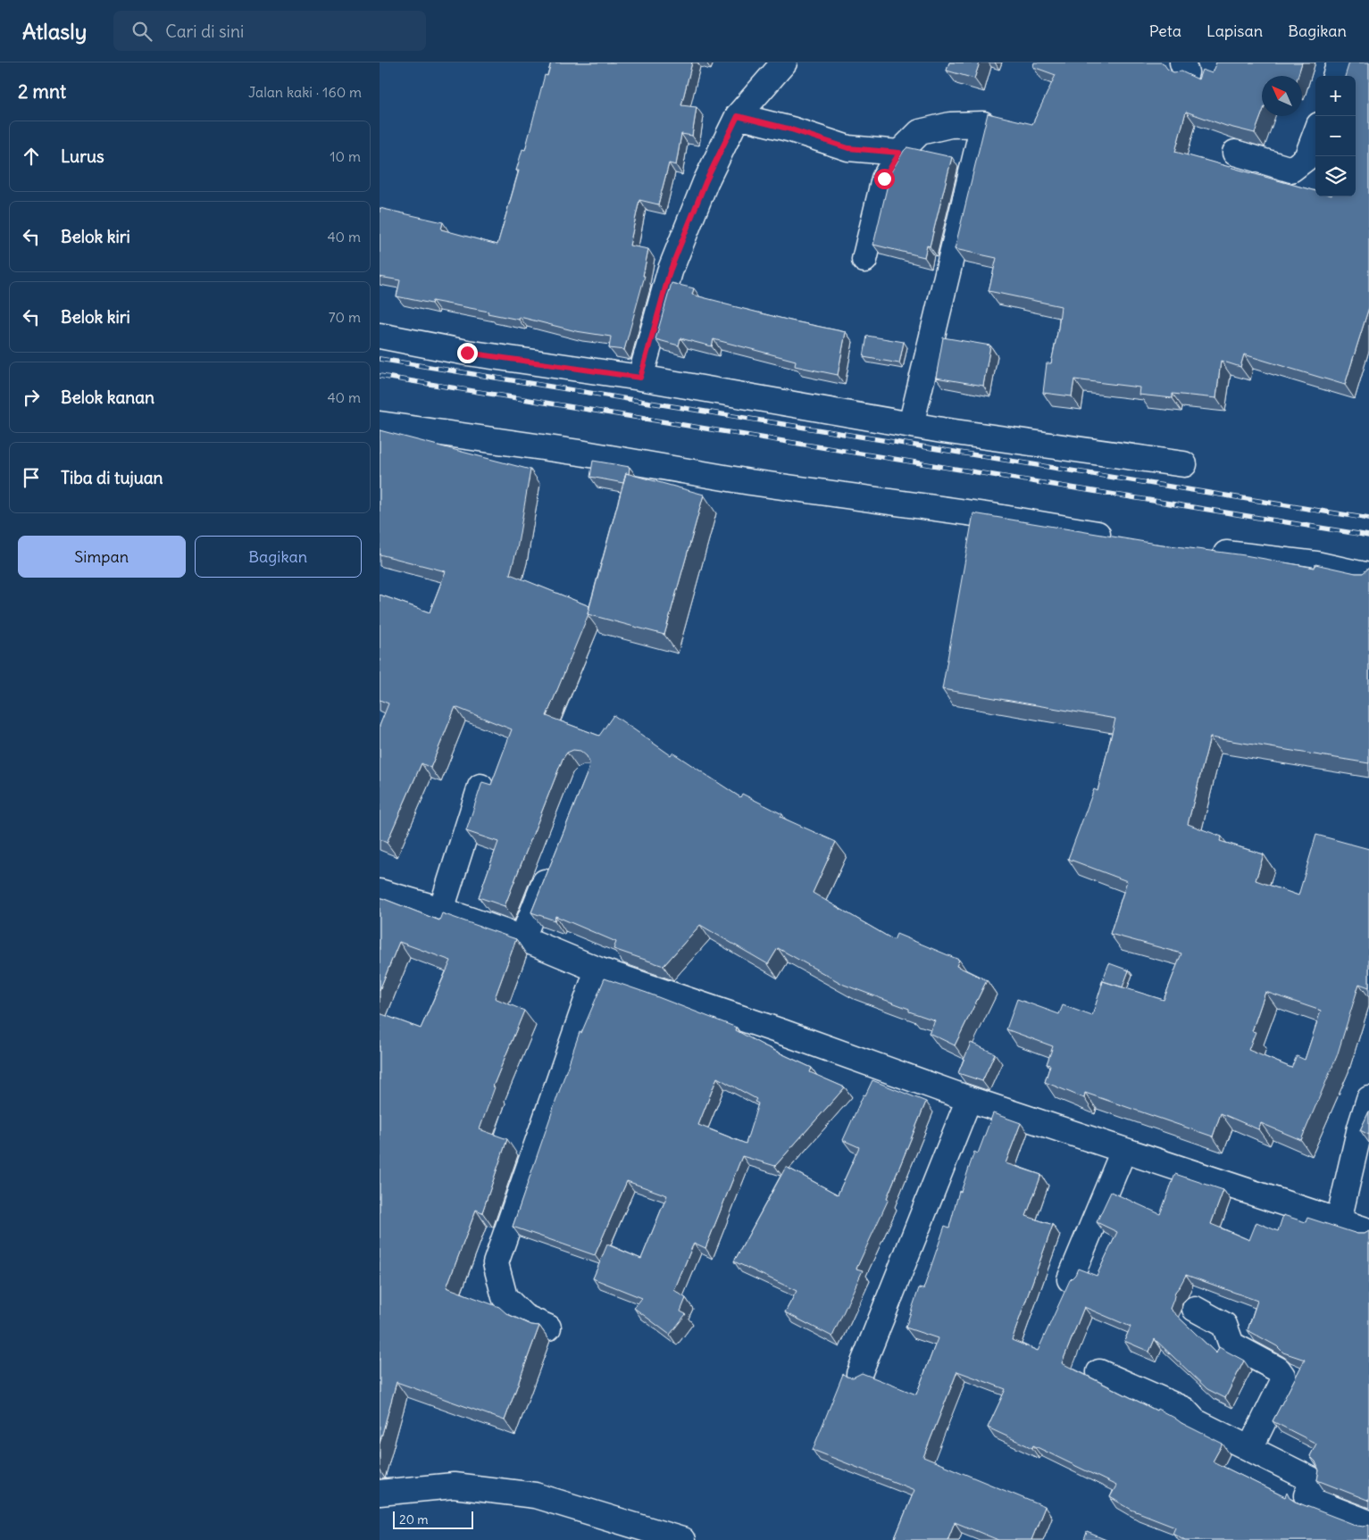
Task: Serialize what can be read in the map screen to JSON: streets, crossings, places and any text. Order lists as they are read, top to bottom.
{
  "scale_bar": "20 m",
  "north": "top left",
  "page": {
    "header": "Atlasly",
    "search": "Cari di sini",
    "nav": ["Peta", "Lapisan", "Bagikan"],
    "heading": ["2 mnt", "Jalan kaki · 160 m"],
    "map_buttons": ["+", "−"],
    "list": [
      ["Lurus", "10 m"],
      ["Belok kiri", "40 m"],
      ["Belok kiri", "70 m"],
      ["Belok kanan", "40 m"],
      "Tiba di tujuan"
    ],
    "buttons": ["Simpan", "Bagikan"],
    "scale": "20 m"
  }
}
